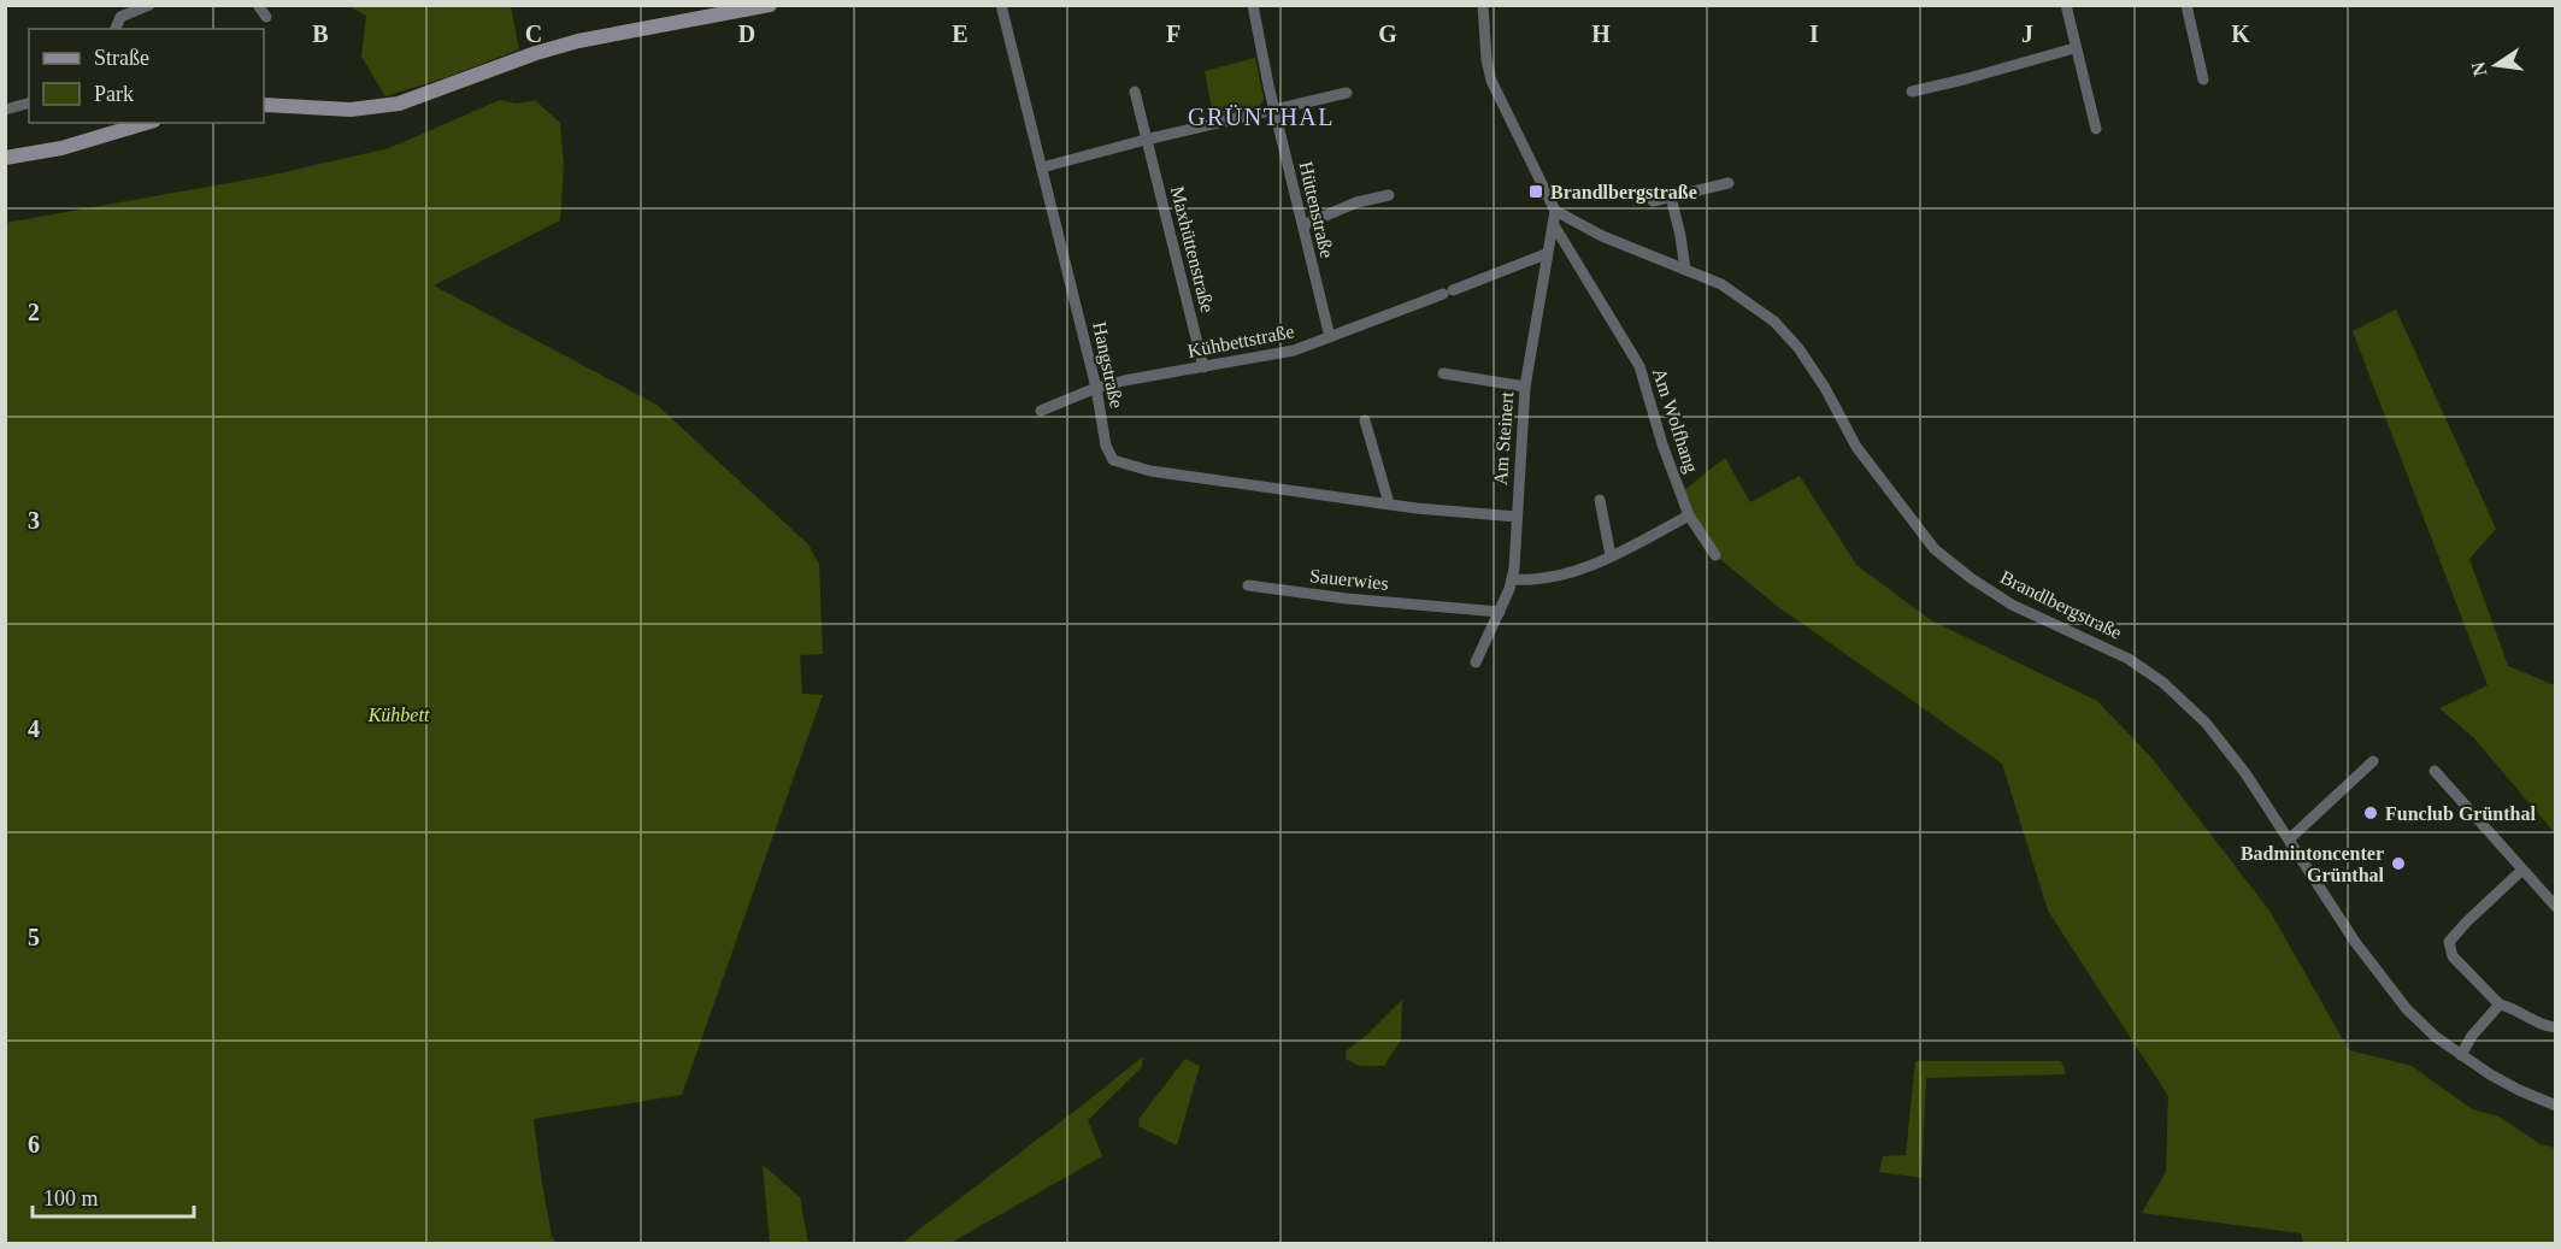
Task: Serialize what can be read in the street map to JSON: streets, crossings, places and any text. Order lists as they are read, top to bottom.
{
  "streets": {
    "street": [
      "Hüttenstraße",
      "Maxhüttenstraße",
      "Kühbettstraße",
      "Hangstraße",
      "Am Wolfhang",
      "Am Steinert",
      "Sauerwies",
      "Brandlbergstraße"
    ]
  },
  "crossings": [
    ["Hüttenstraße", "Kühbettstraße"],
    ["Maxhüttenstraße", "Kühbettstraße"],
    ["Kühbettstraße", "Hangstraße"],
    ["Kühbettstraße", "Am Steinert"],
    ["Hangstraße", "Am Steinert"],
    ["Am Wolfhang", "Am Steinert"],
    ["Am Steinert", "Sauerwies"],
    ["Am Steinert", "Brandlbergstraße"]
  ],
  "districts": ["GRÜNTHAL"],
  "parks": ["Kühbett"],
  "places": {
    "transit": ["Brandlbergstraße"],
    "other": ["Funclub Grünthal", "Badmintoncenter Grünthal"]
  },
  "legend": ["Straße", "Park"],
  "scale_bar": "100 m",
  "north": "left",
  "grid": {
    "columns": [
      "B",
      "C",
      "D",
      "E",
      "F",
      "G",
      "H",
      "I",
      "J",
      "K"
    ],
    "rows": [
      "2",
      "3",
      "4",
      "5",
      "6"
    ]
  }
}
